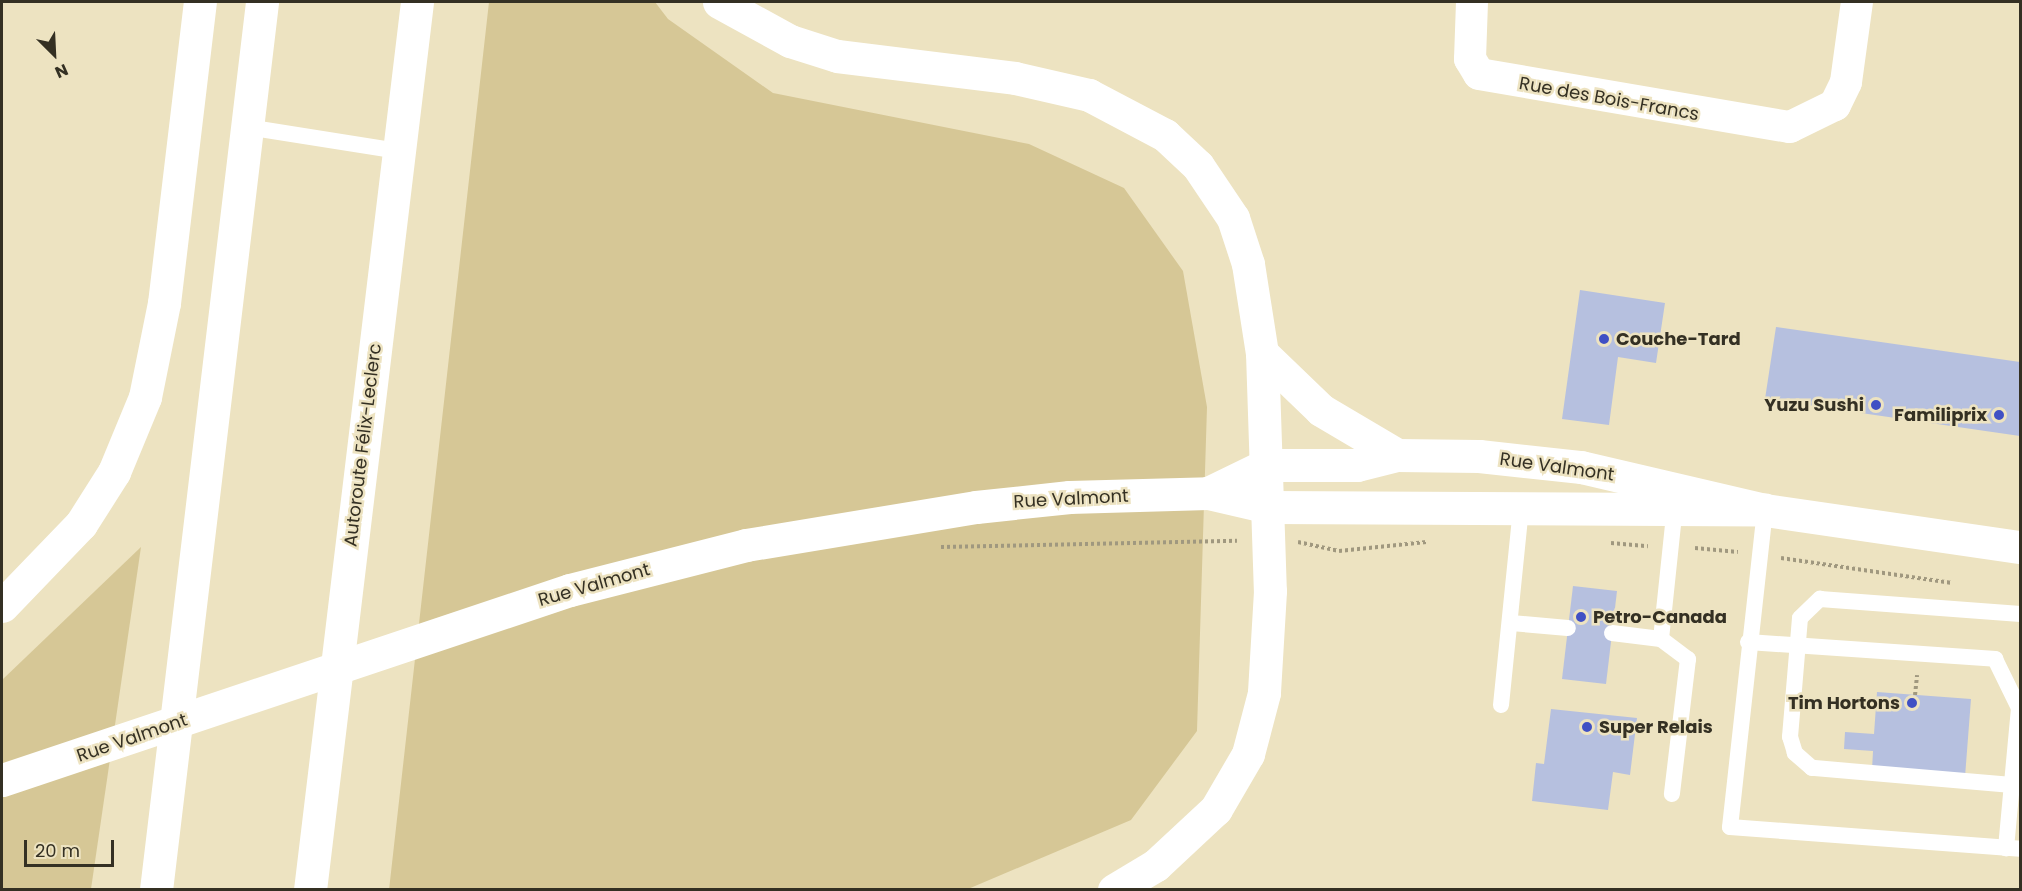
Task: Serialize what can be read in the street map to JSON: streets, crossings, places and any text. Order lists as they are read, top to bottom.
{
  "streets": {
    "main road": ["Autoroute Félix-Leclerc", "Rue Valmont"],
    "street": ["Rue des Bois-Francs"]
  },
  "places": [
    "Couche-Tard",
    "Yuzu Sushi",
    "Familiprix",
    "Petro-Canada",
    "Tim Hortons",
    "Super Relais"
  ],
  "scale_bar": "20 m",
  "north": "bottom right"
}
